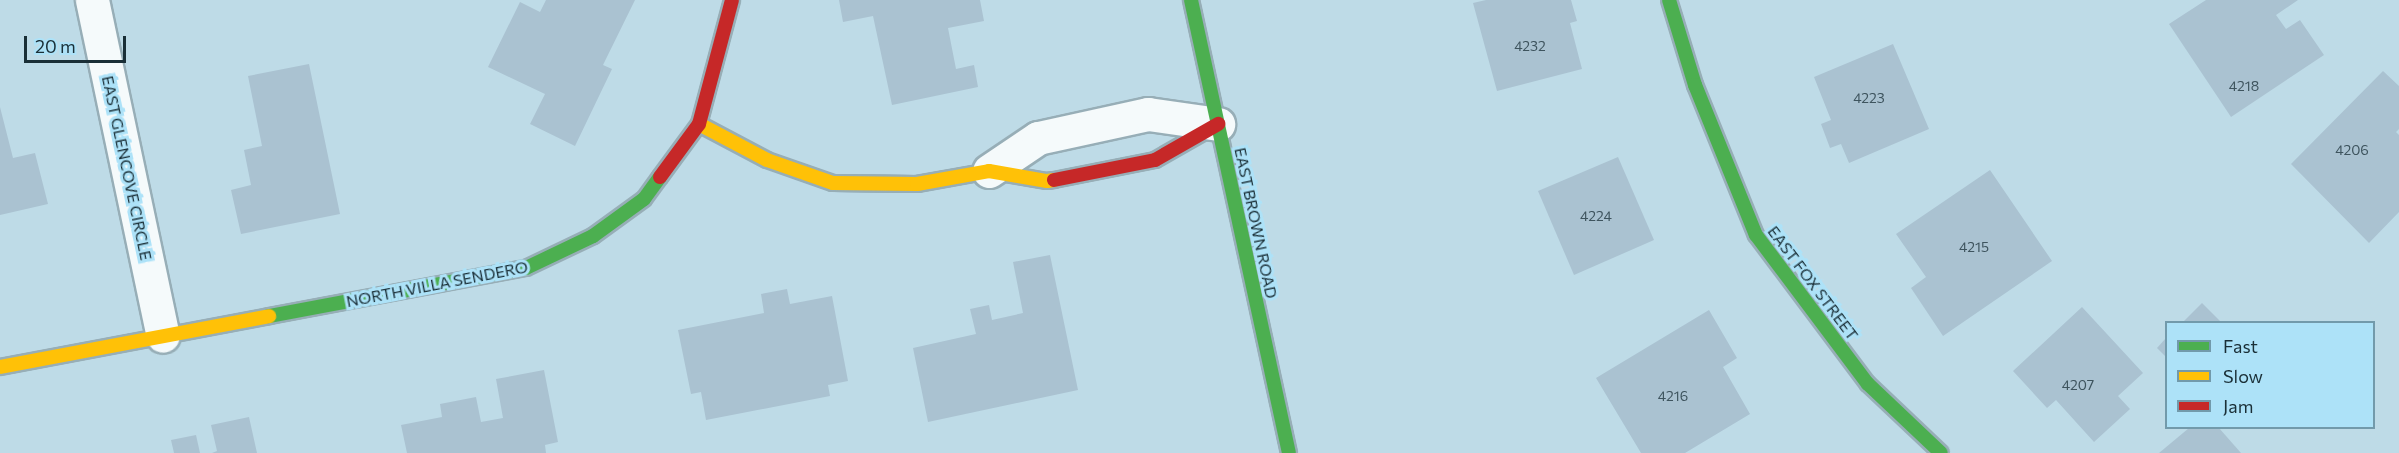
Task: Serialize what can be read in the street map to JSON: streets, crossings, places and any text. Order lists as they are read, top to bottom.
{
  "streets": {
    "street": [
      "EAST GLENCOVE CIRCLE",
      "EAST BROWN ROAD",
      "EAST FOX STREET",
      "NORTH VILLA SENDERO"
    ]
  },
  "crossings": [
    ["EAST GLENCOVE CIRCLE", "NORTH VILLA SENDERO"]
  ],
  "house_numbers": [
    "4232",
    "4218",
    "4223",
    "4206",
    "4224",
    "4215",
    "4207",
    "4216"
  ],
  "legend": ["Fast", "Slow", "Jam"],
  "scale_bar": "20 m"
}
